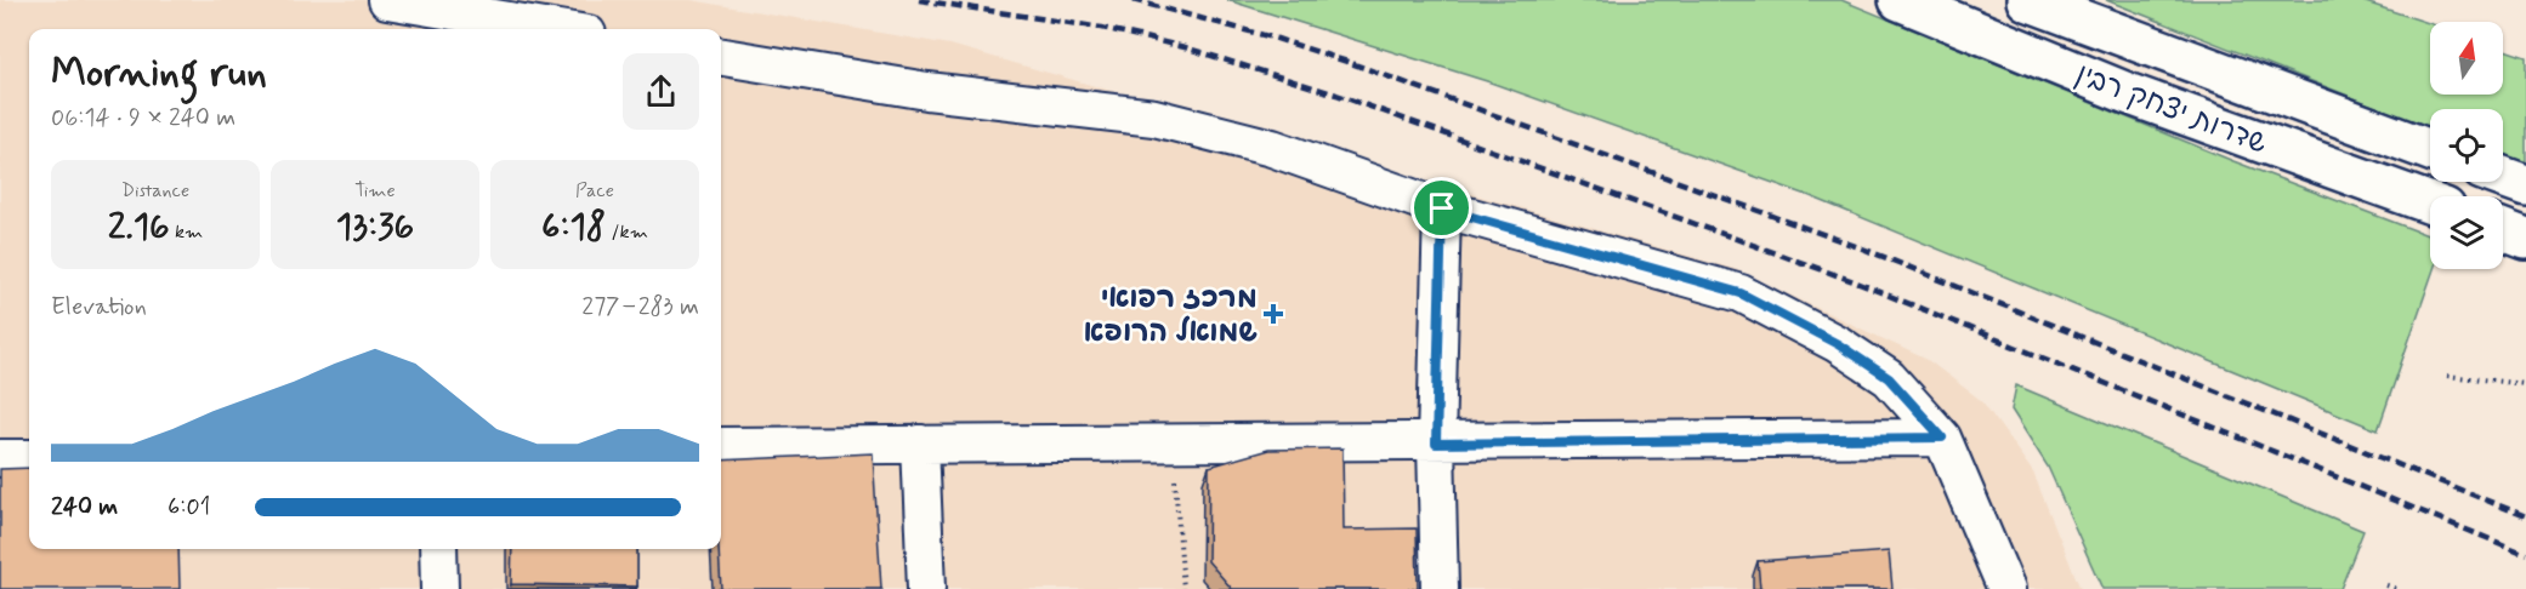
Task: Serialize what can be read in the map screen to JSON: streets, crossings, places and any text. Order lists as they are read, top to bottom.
{
  "streets": {
    "main road": ["שדרות יצחק רבין"]
  },
  "places": {
    "health": ["מרכז רפואי שמואל הרופא"]
  },
  "north": "top",
  "page": {
    "heading": ["Morning run", "06:14 · 9 × 240 m"],
    "stats": [
      ["Distance", "2.16 km"],
      ["Time", "13:36"],
      ["Pace", "6:18 /km"]
    ],
    "chart": ["Elevation", "277–283 m"],
    "list": [
      {
        "name": "240 m",
        "note": "6:01"
      }
    ]
  }
}
